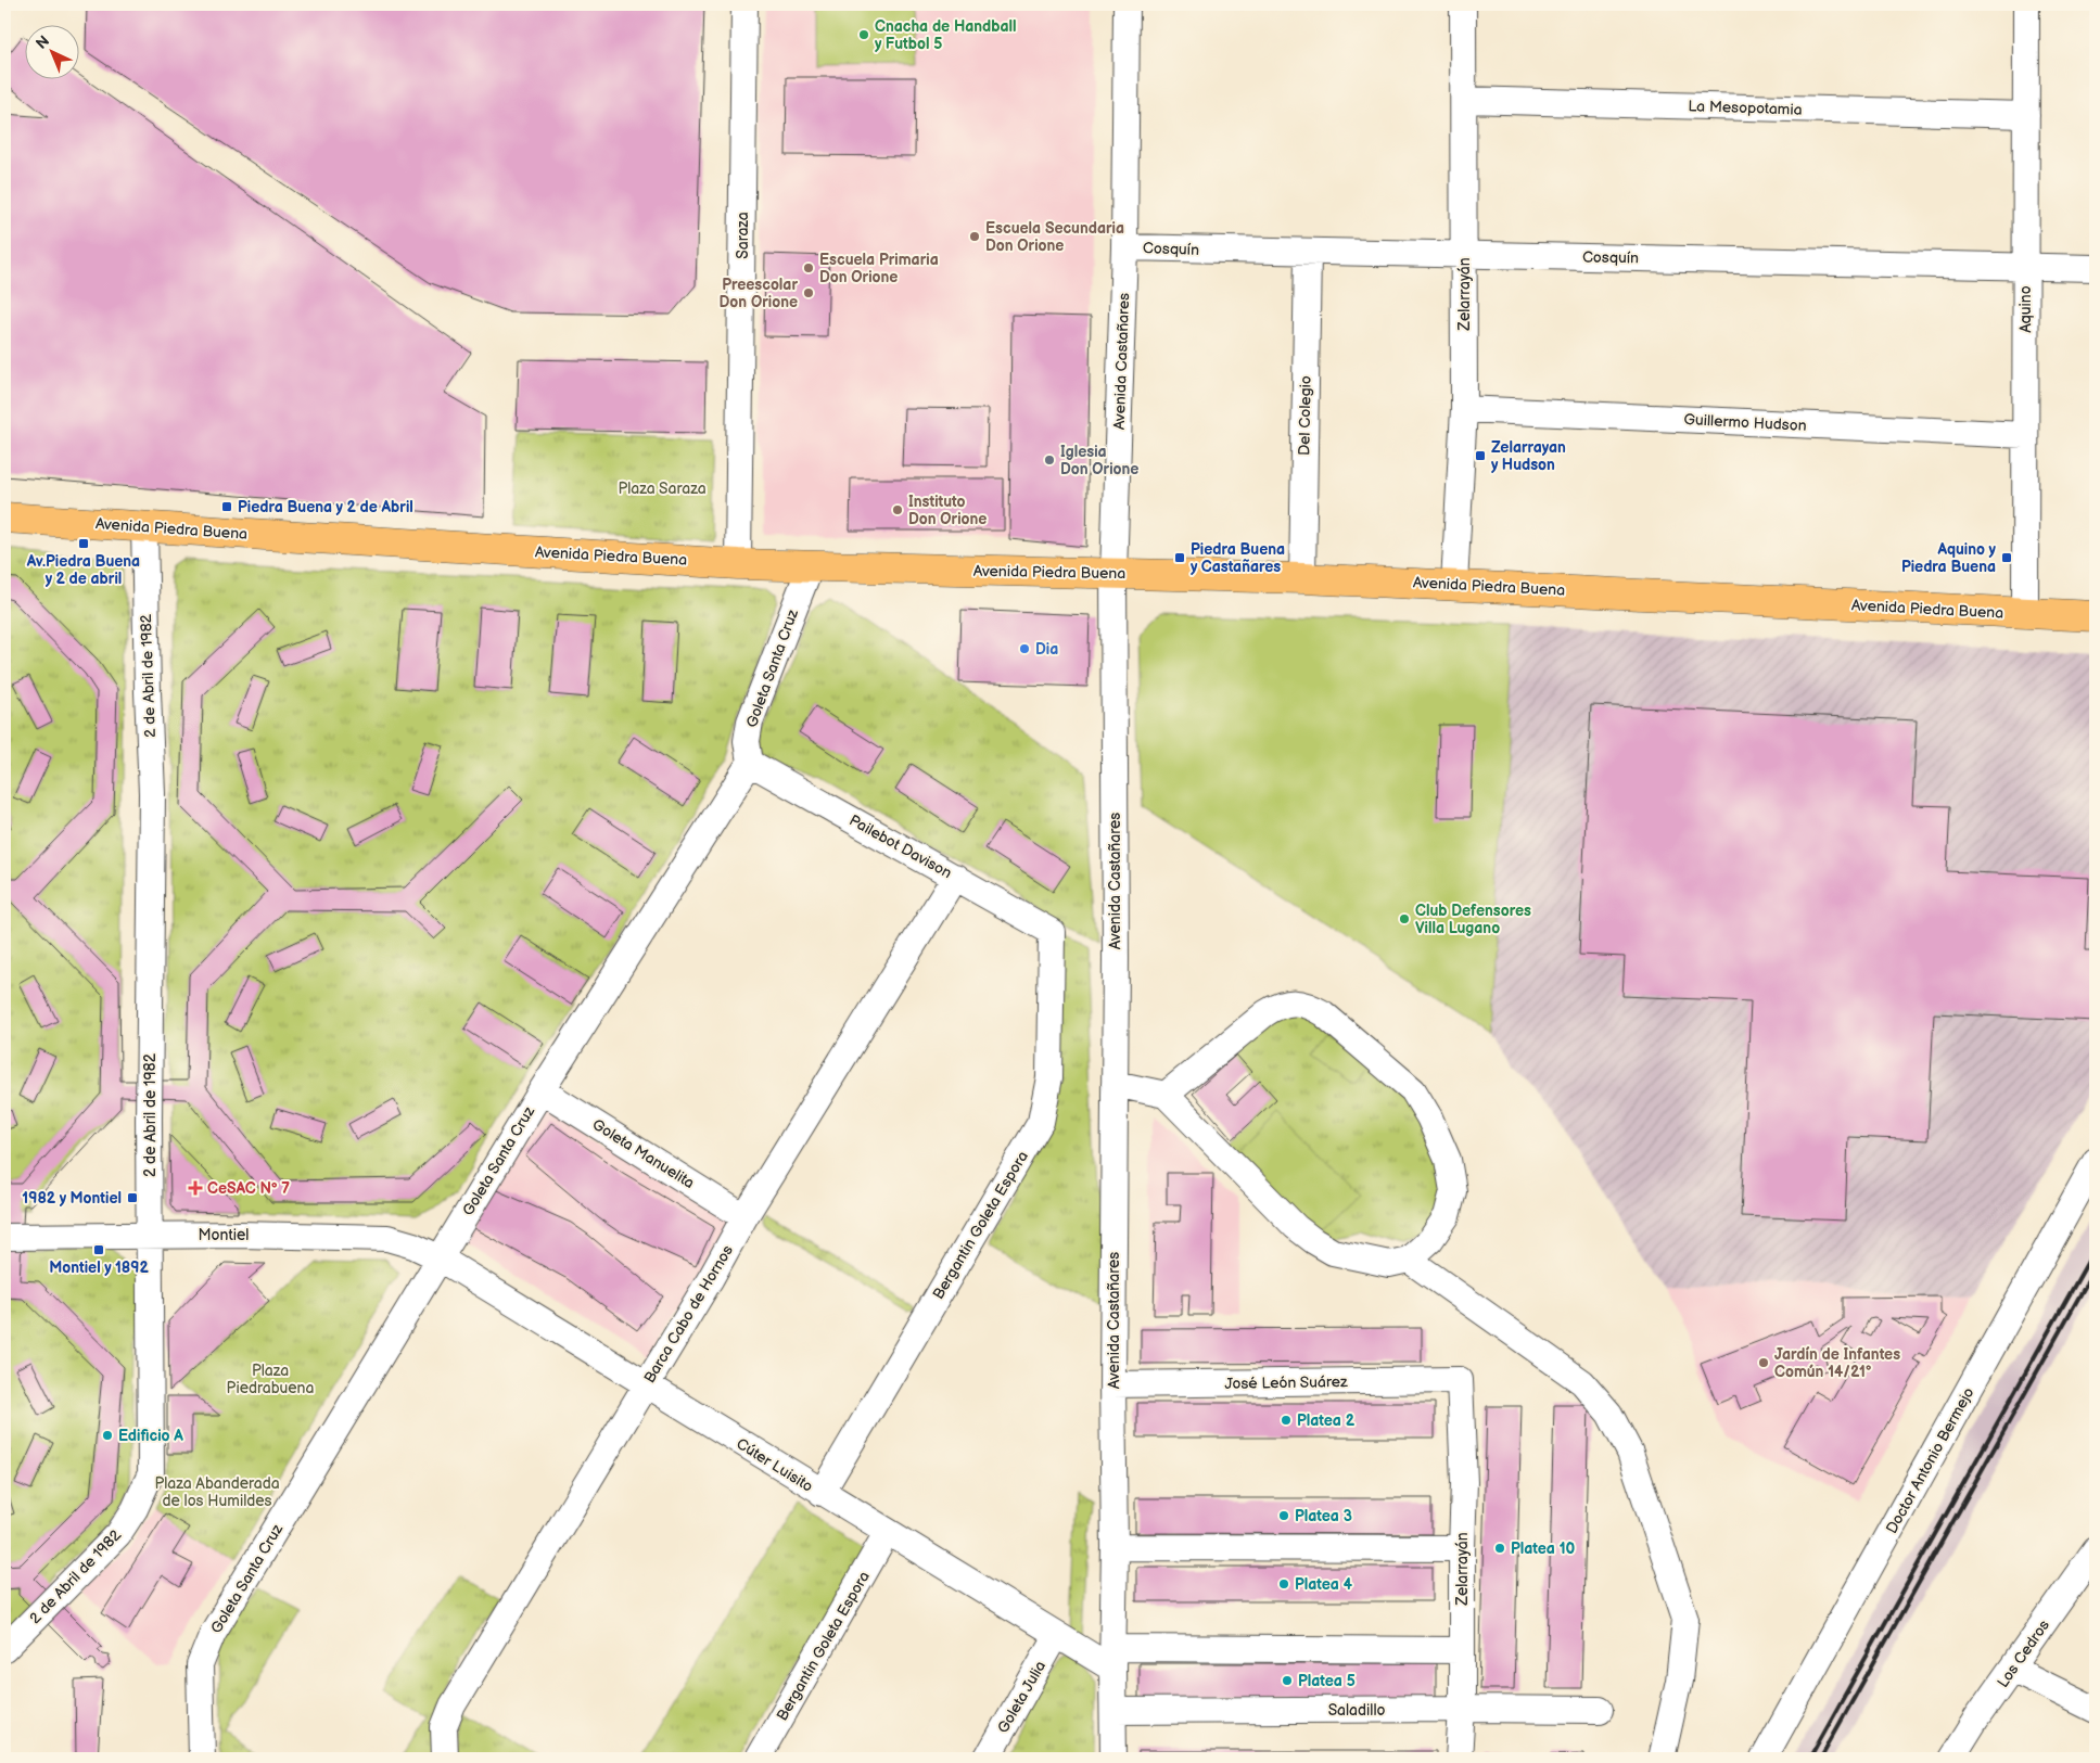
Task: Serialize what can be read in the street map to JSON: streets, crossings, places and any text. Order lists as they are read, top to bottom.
{
  "streets": {
    "main road": ["Avenida Piedra Buena"],
    "street": [
      "La Mesopotamia",
      "Saraza",
      "Cosquín",
      "Zelarrayán",
      "Aquino",
      "Avenida Castañares",
      "Del Colegio",
      "Guillermo Hudson",
      "Goleta Santa Cruz",
      "2 de Abril de 1982",
      "Pailebot Davison",
      "Goleta Manuelita",
      "Bergantin Goleta Espora",
      "Montiel",
      "Barca Cabo de Hornos",
      "José León Suárez",
      "Doctor Antonio Bermejo",
      "Cúter Luisito",
      "Los Cedros",
      "Goleta Julia",
      "Saladillo"
    ]
  },
  "crossings": [
    ["La Mesopotamia", "Zelarrayán"],
    ["La Mesopotamia", "Aquino"],
    ["Saraza", "Avenida Piedra Buena"],
    ["Cosquín", "Zelarrayán"],
    ["Cosquín", "Aquino"],
    ["Cosquín", "Avenida Castañares"],
    ["Cosquín", "Del Colegio"],
    ["Zelarrayán", "Guillermo Hudson"],
    ["Zelarrayán", "Avenida Piedra Buena"],
    ["Zelarrayán", "José León Suárez"],
    ["Zelarrayán", "Saladillo"],
    ["Aquino", "Guillermo Hudson"],
    ["Aquino", "Avenida Piedra Buena"],
    ["Avenida Castañares", "Avenida Piedra Buena"],
    ["Avenida Castañares", "José León Suárez"],
    ["Avenida Castañares", "Cúter Luisito"],
    ["Avenida Castañares", "Saladillo"],
    ["Del Colegio", "Avenida Piedra Buena"],
    ["Avenida Piedra Buena", "Goleta Santa Cruz"],
    ["Avenida Piedra Buena", "2 de Abril de 1982"],
    ["Goleta Santa Cruz", "Pailebot Davison"],
    ["Goleta Santa Cruz", "Goleta Manuelita"],
    ["Goleta Santa Cruz", "Montiel"],
    ["Goleta Santa Cruz", "Cúter Luisito"],
    ["2 de Abril de 1982", "Montiel"],
    ["Pailebot Davison", "Bergantin Goleta Espora"],
    ["Pailebot Davison", "Barca Cabo de Hornos"],
    ["Goleta Manuelita", "Barca Cabo de Hornos"],
    ["Bergantin Goleta Espora", "Cúter Luisito"],
    ["Montiel", "Cúter Luisito"],
    ["Barca Cabo de Hornos", "Cúter Luisito"],
    ["Cúter Luisito", "Goleta Julia"]
  ],
  "parks": ["Plaza Saraza", "Plaza Piedrabuena", "Plaza Abanderada de los Humildes"],
  "places": {
    "other": [
      "Cnacha de Handball y Futbol 5",
      "Escuela Secundaria Don Orione",
      "Escuela Primaria Don Orione",
      "Preescolar Don Orione",
      "Iglesia Don Orione",
      "Instituto Don Orione",
      "Dia",
      "Club Defensores Villa Lugano",
      "Jardín de Infantes Común 14/21°",
      "Platea 2",
      "Edificio A",
      "Platea 3",
      "Platea 10",
      "Platea 4",
      "Platea 5"
    ],
    "transit": [
      "Zelarrayan y Hudson",
      "Piedra Buena y 2 de Abril",
      "Av.Piedra Buena y 2 de abril",
      "Piedra Buena y Castañares",
      "Aquino y Piedra Buena",
      "1982 y Montiel",
      "Montiel y 1892"
    ],
    "health": ["CeSAC Nº 7"]
  },
  "north": "top left"
}
